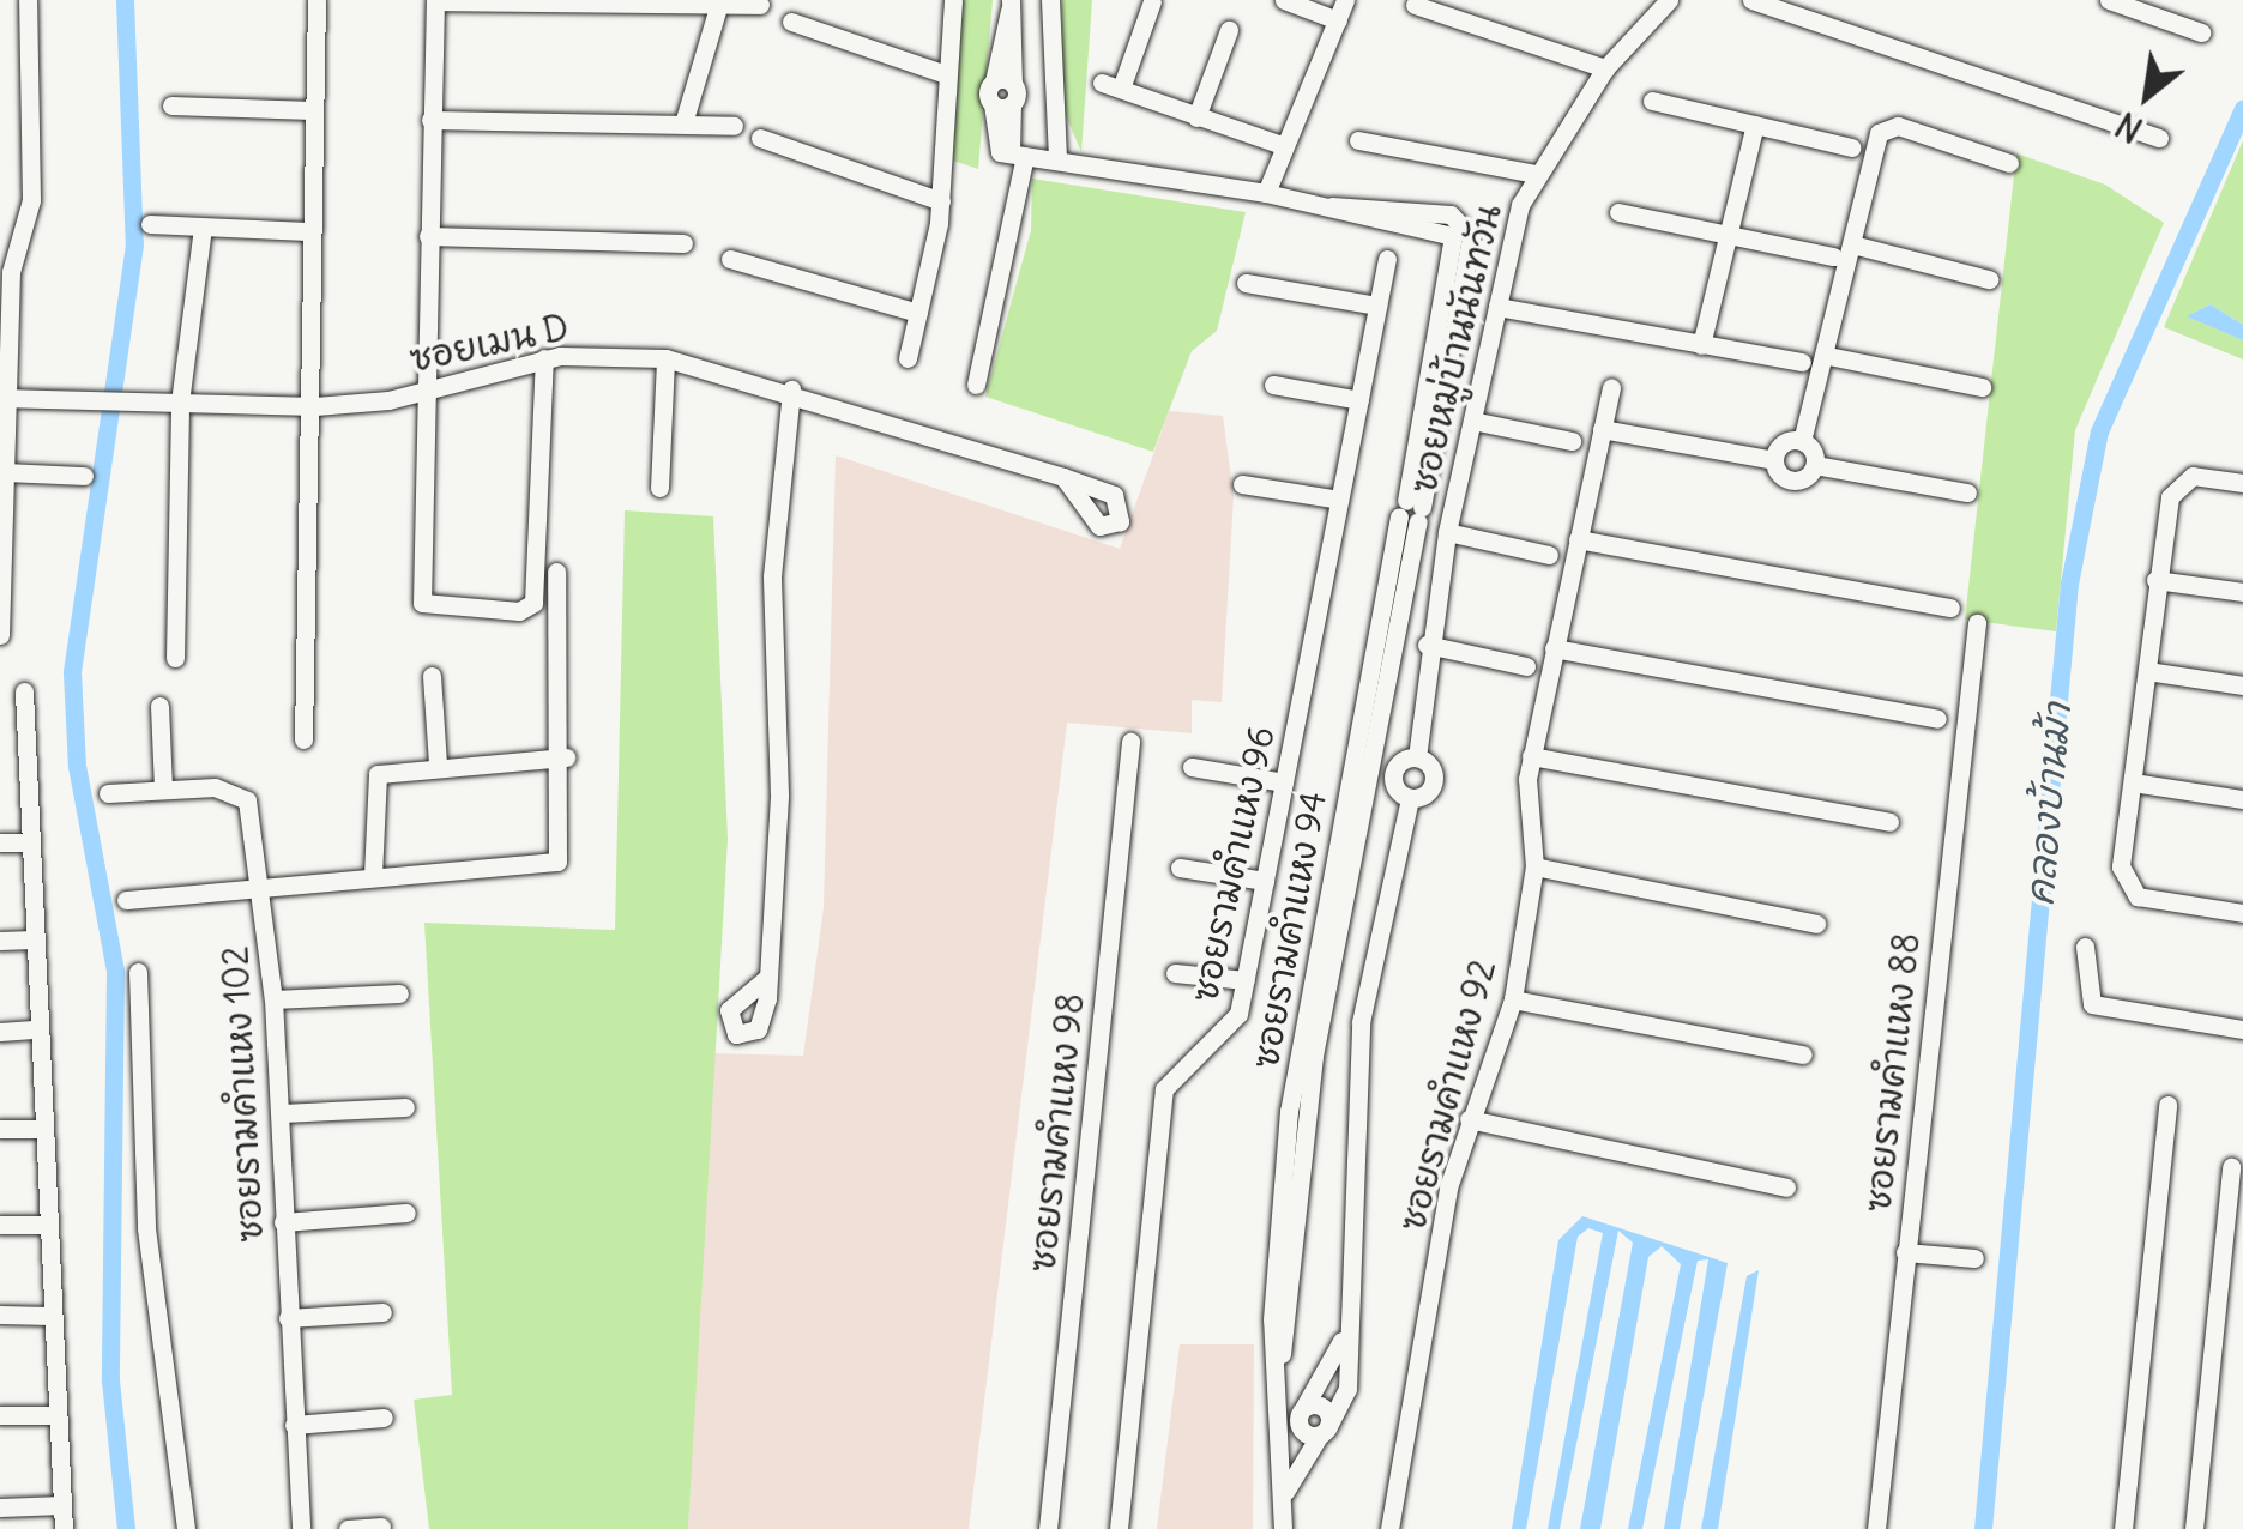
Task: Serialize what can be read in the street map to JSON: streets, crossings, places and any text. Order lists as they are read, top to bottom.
{
  "streets": {
    "street": [
      "ซอยเมน D",
      "ซอยหมู่บ้านนันทวัน",
      "ซอยรามคําแหง 96",
      "ซอยรามคําแหง 94",
      "ซอยรามคำแหง 88",
      "ซอยรามคําแหง 102",
      "ซอยรามคําแหง 92",
      "ซอยรามคําแหง 98"
    ]
  },
  "crossings": [
    ["ซอยหมู่บ้านนันทวัน", "ซอยรามคําแหง 94"]
  ],
  "water": ["คลองบ้านม้า"],
  "north": "bottom left"
}
